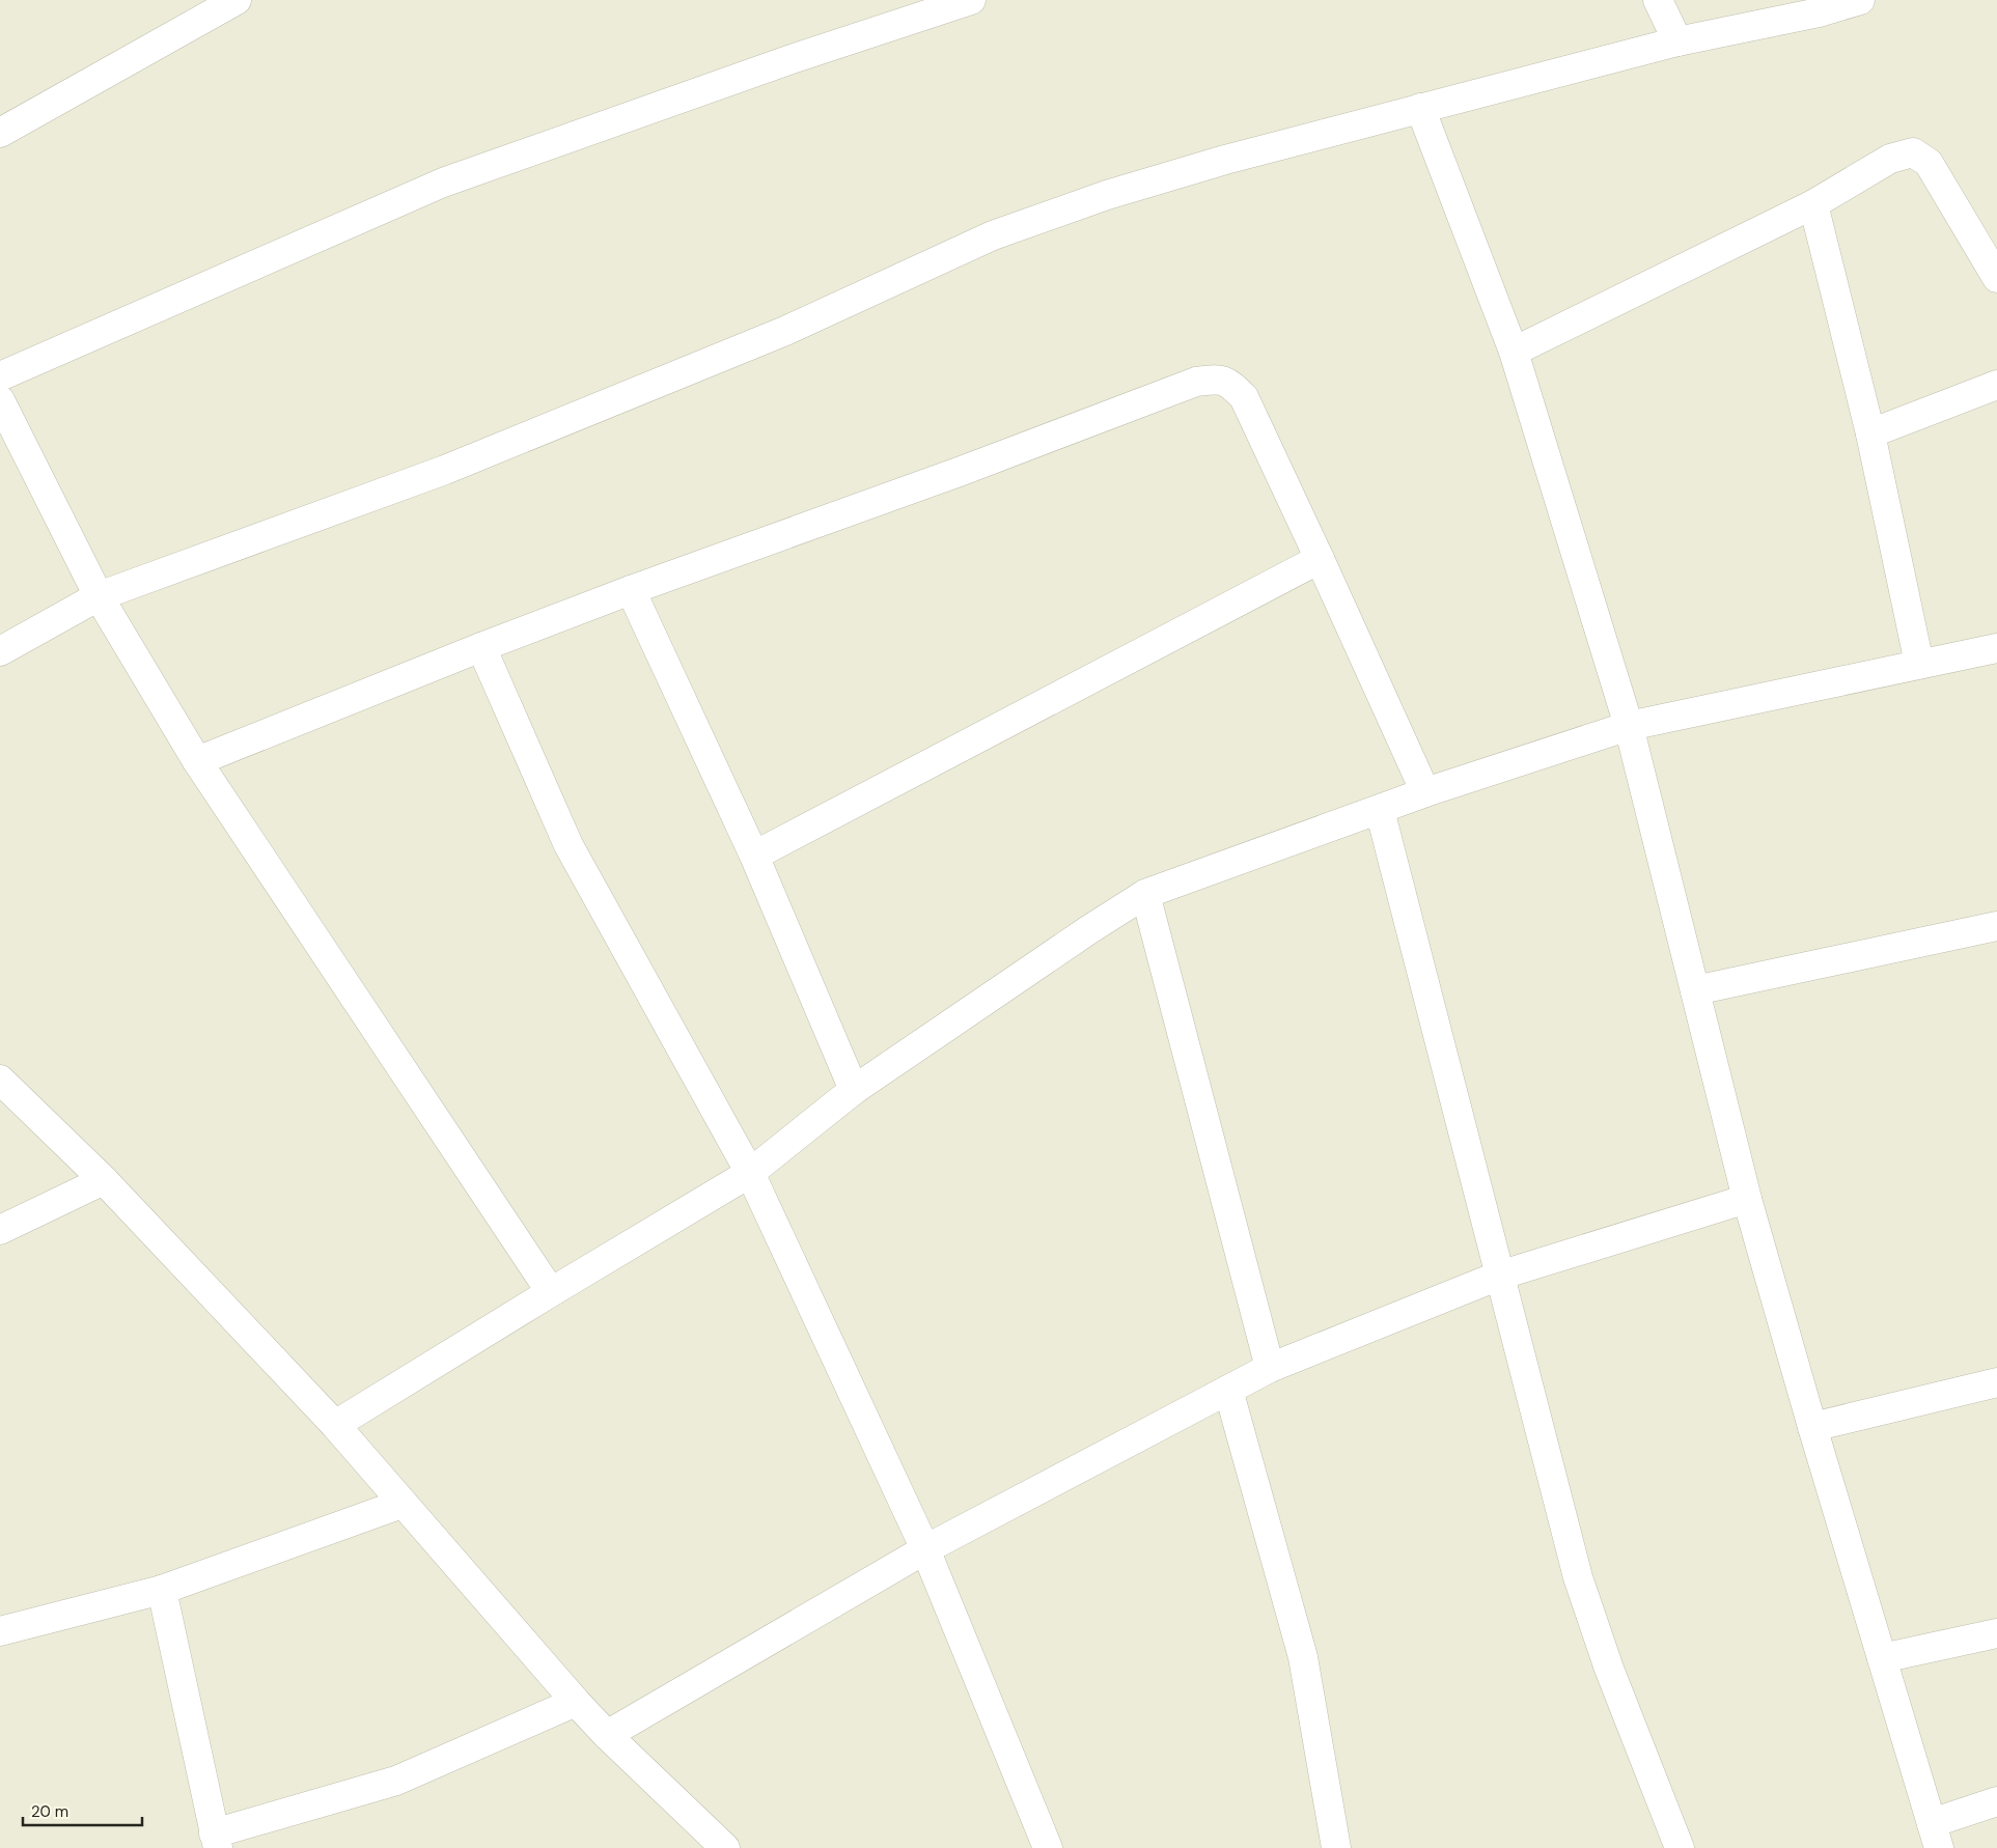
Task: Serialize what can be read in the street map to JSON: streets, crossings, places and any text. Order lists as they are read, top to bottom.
{
  "scale_bar": "20 m"
}
